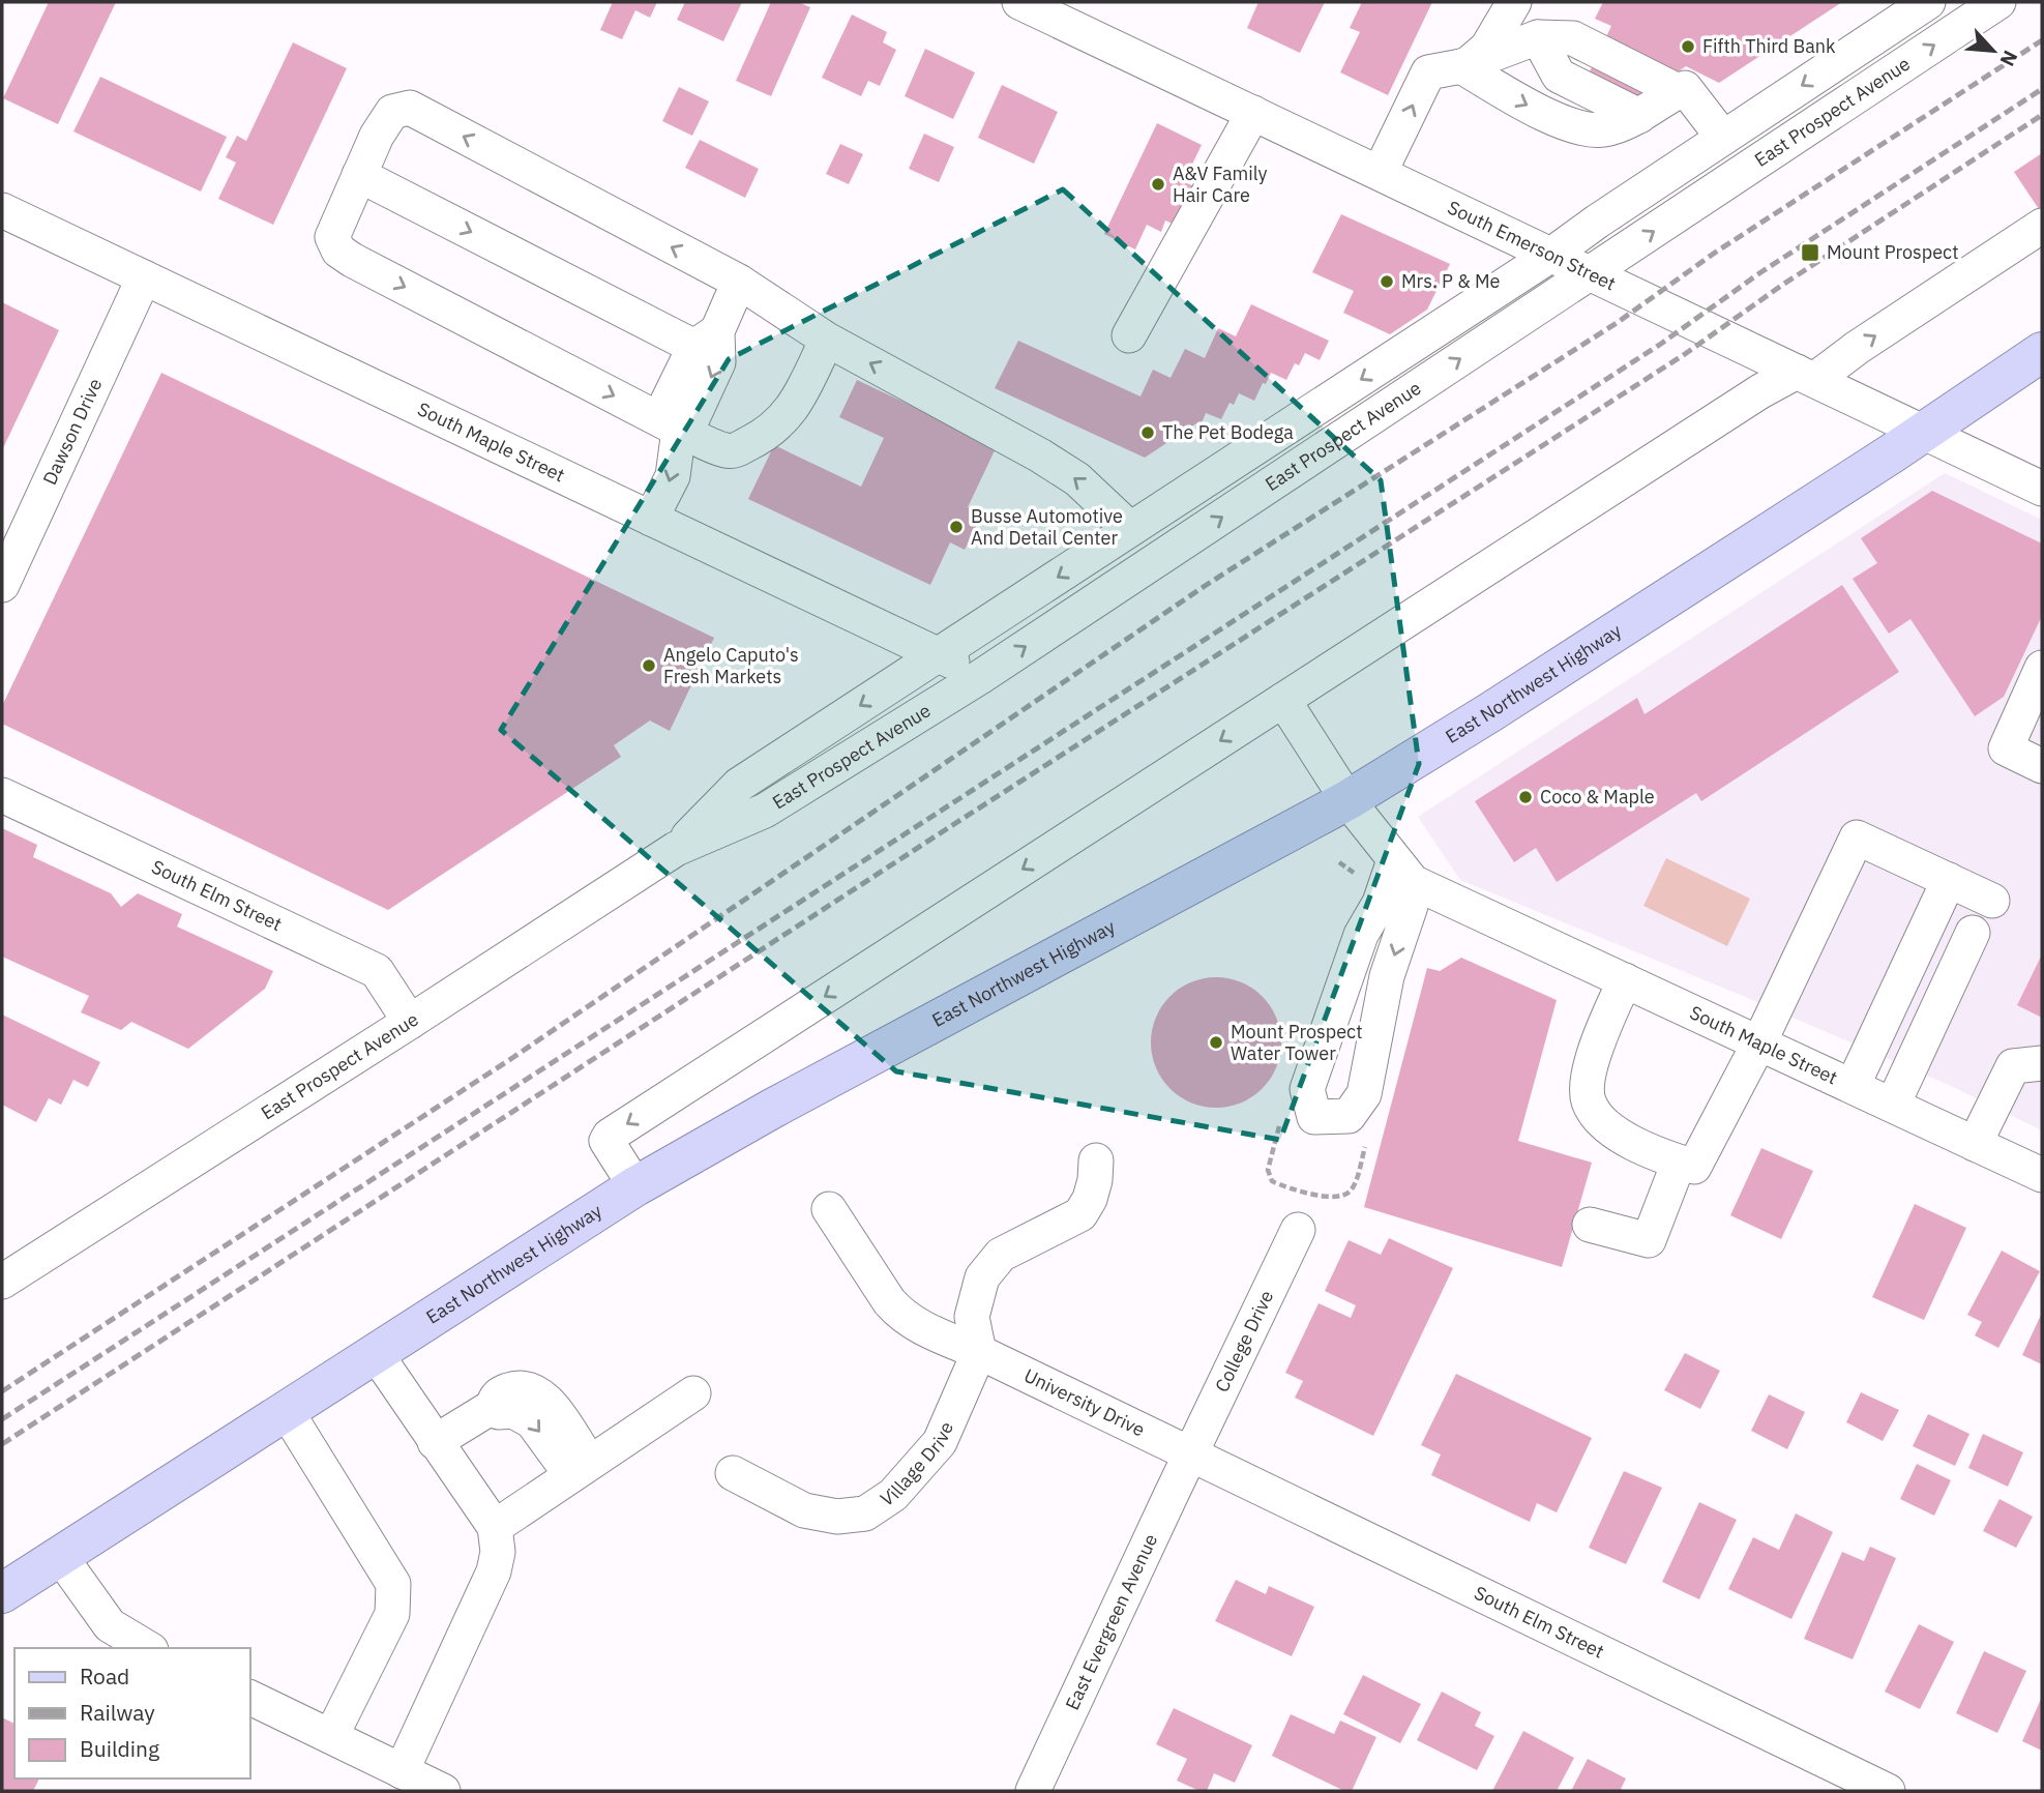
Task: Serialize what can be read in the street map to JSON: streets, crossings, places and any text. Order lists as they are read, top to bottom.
{
  "streets": {
    "main road": ["East Northwest Highway"],
    "street": [
      "East Prospect Avenue",
      "South Emerson Street",
      "Dawson Drive",
      "South Maple Street",
      "South Elm Street",
      "College Drive",
      "University Drive",
      "Village Drive",
      "East Evergreen Avenue"
    ]
  },
  "crossings": [
    ["East Prospect Avenue", "South Emerson Street"],
    ["East Prospect Avenue", "South Maple Street"],
    ["East Prospect Avenue", "South Elm Street"],
    ["South Emerson Street", "East Northwest Highway"],
    ["Dawson Drive", "South Maple Street"],
    ["South Elm Street", "College Drive"],
    ["South Elm Street", "University Drive"],
    ["South Elm Street", "East Evergreen Avenue"],
    ["College Drive", "University Drive"],
    ["College Drive", "East Evergreen Avenue"],
    ["University Drive", "Village Drive"],
    ["University Drive", "East Evergreen Avenue"]
  ],
  "places": {
    "other": [
      "Fifth Third Bank",
      "A&V Family Hair Care",
      "Mrs. P & Me",
      "The Pet Bodega",
      "Busse Automotive And Detail Center",
      "Angelo Caputo's Fresh Markets",
      "Coco & Maple",
      "Mount Prospect Water Tower"
    ],
    "transit": ["Mount Prospect"]
  },
  "legend": ["Road", "Railway", "Building"],
  "north": "bottom right"
}
